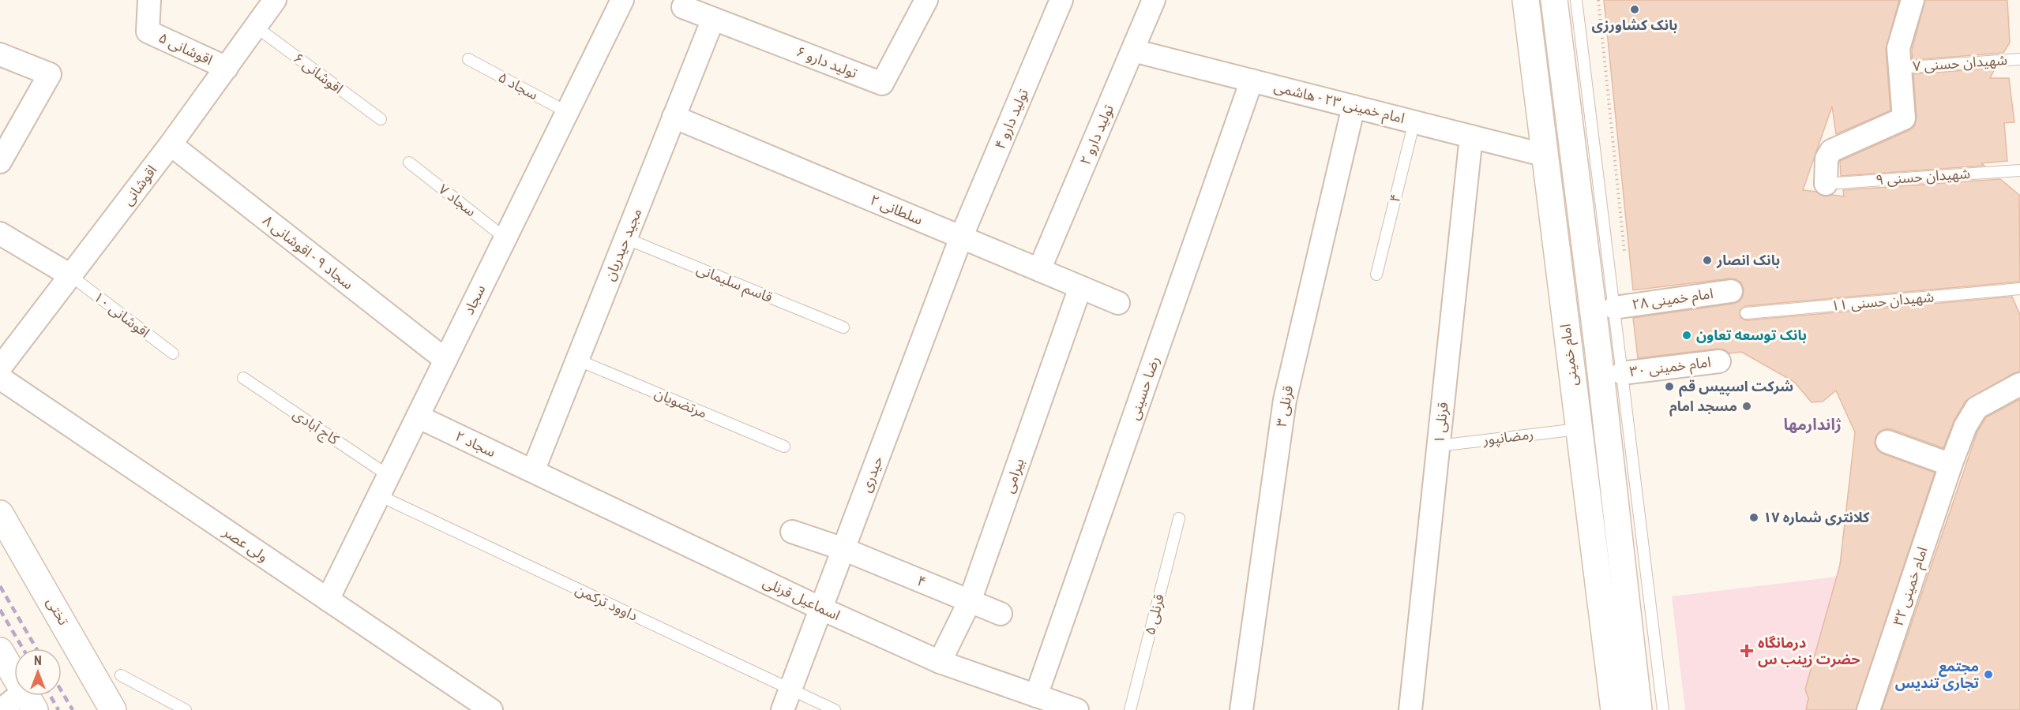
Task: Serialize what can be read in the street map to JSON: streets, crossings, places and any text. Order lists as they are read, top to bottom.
{
  "streets": {
    "main road": ["امام خمینی", "تختی"],
    "street": [
      "اقوشانی ۵",
      "تولید دارو ۶",
      "امام خمینی ۲۳ - هاشمی",
      "تولید دارو ۴",
      "تولید دارو ۲",
      "اقوشانی",
      "۴",
      "۲ سلطانی",
      "مجید حیدریان",
      "سجاد ۹ - اقوشانی ۸",
      "امام خمینی ۲۸",
      "سجاد",
      "امام خمینی ۳۰",
      "رضا حسینی",
      "قرنلی ۳",
      "قرنلی ۱",
      "سجاد ۲",
      "حیدری",
      "بیرامی",
      "ولی عصر",
      "امام خمینی ۳۲",
      "اسماعیل قرنلی"
    ],
    "lane": [
      "شهیدان حسنی ۷",
      "اقوشانی ۶",
      "سجاد ۵",
      "شهیدان حسنی ۹",
      "سجاد ۷",
      "قاسم سلیمانی",
      "شهیدان حسنی ۱۱",
      "اقوشانی ۱۰",
      "مرتضویان",
      "کاج آبادی",
      "رمضانپور",
      "داوود ترکمن",
      "قرنلی ۵"
    ]
  },
  "crossings": [
    ["اقوشانی ۵", "اقوشانی"],
    ["تولید دارو ۶", "مجید حیدریان"],
    ["اقوشانی ۶", "اقوشانی"],
    ["سجاد ۵", "سجاد"],
    ["امام خمینی ۲۳ - هاشمی", "تولید دارو ۲"],
    ["امام خمینی ۲۳ - هاشمی", "۴"],
    ["امام خمینی ۲۳ - هاشمی", "امام خمینی"],
    ["امام خمینی ۲۳ - هاشمی", "رضا حسینی"],
    ["امام خمینی ۲۳ - هاشمی", "قرنلی ۳"],
    ["امام خمینی ۲۳ - هاشمی", "قرنلی ۱"],
    ["تولید دارو ۴", "۲ سلطانی"],
    ["تولید دارو ۴", "حیدری"],
    ["تولید دارو ۲", "۲ سلطانی"],
    ["اقوشانی", "سجاد ۹ - اقوشانی ۸"],
    ["اقوشانی", "اقوشانی ۱۰"],
    ["۴", "حیدری"],
    ["۴", "بیرامی"],
    ["سجاد ۷", "سجاد"],
    ["۲ سلطانی", "مجید حیدریان"],
    ["۲ سلطانی", "حیدری"],
    ["۲ سلطانی", "بیرامی"],
    ["مجید حیدریان", "قاسم سلیمانی"],
    ["مجید حیدریان", "مرتضویان"],
    ["مجید حیدریان", "سجاد ۲"],
    ["مجید حیدریان", "اسماعیل قرنلی"],
    ["سجاد ۹ - اقوشانی ۸", "سجاد"],
    ["سجاد", "کاج آبادی"],
    ["سجاد", "سجاد ۲"],
    ["سجاد", "ولی عصر"],
    ["سجاد", "داوود ترکمن"],
    ["امام خمینی", "رمضانپور"],
    ["رضا حسینی", "اسماعیل قرنلی"],
    ["قرنلی ۱", "رمضانپور"],
    ["کاج آبادی", "داوود ترکمن"],
    ["سجاد ۲", "اسماعیل قرنلی"],
    ["حیدری", "اسماعیل قرنلی"],
    ["حیدری", "داوود ترکمن"],
    ["بیرامی", "اسماعیل قرنلی"]
  ],
  "districts": ["ژاندارمها"],
  "places": {
    "other": [
      "بانک کشاورزی",
      "بانک انصار",
      "بانک توسعه تعاون",
      "شرکت اسپیس قم",
      "مسجد امام",
      "کلانتری شماره ۱۷",
      "مجتمع تجاری تندیس"
    ],
    "health": ["درمانگاه حضرت زینب س"]
  },
  "north": "top"
}
